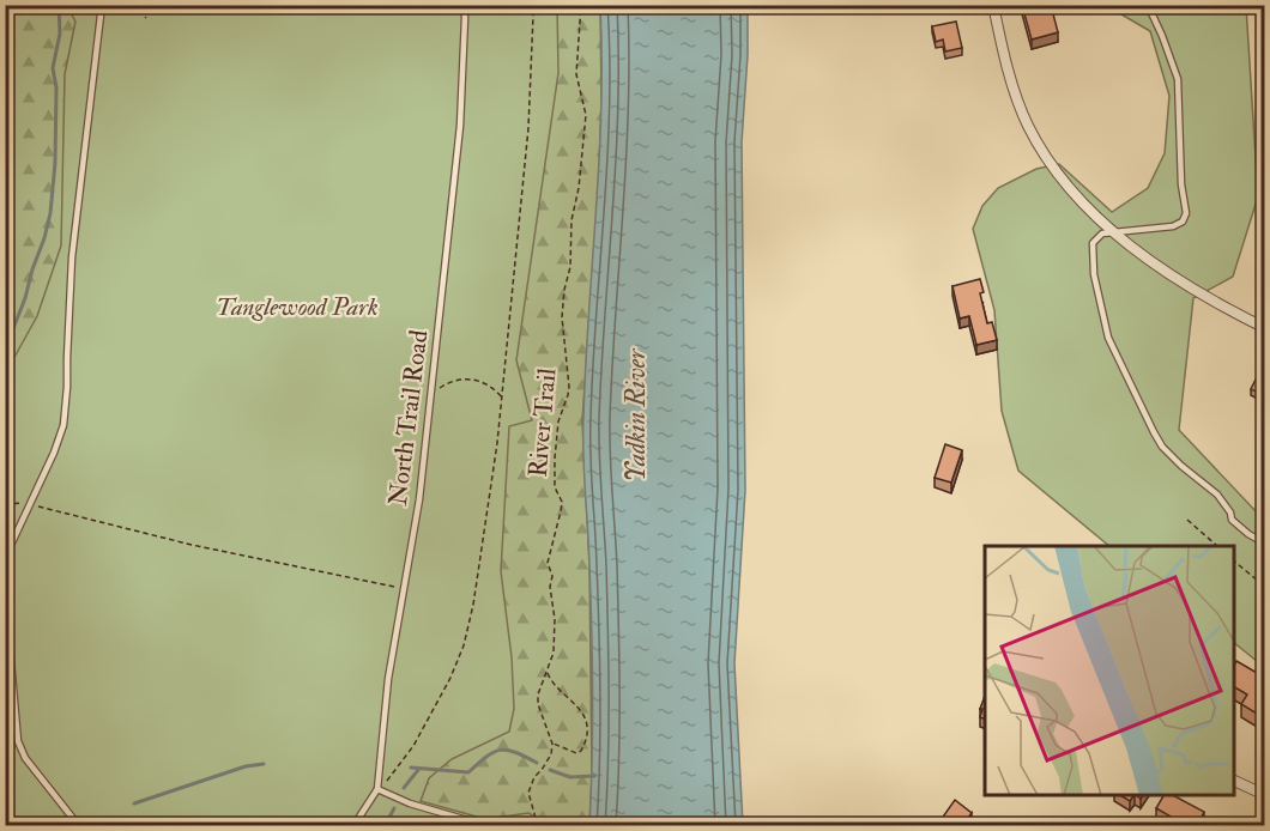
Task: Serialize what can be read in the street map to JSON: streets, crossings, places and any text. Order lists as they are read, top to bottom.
{
  "streets": {
    "lane": ["North Trail Road"],
    "path": ["River Trail"]
  },
  "water": ["Yadkin River"],
  "parks": ["Tanglewood Park"]
}
